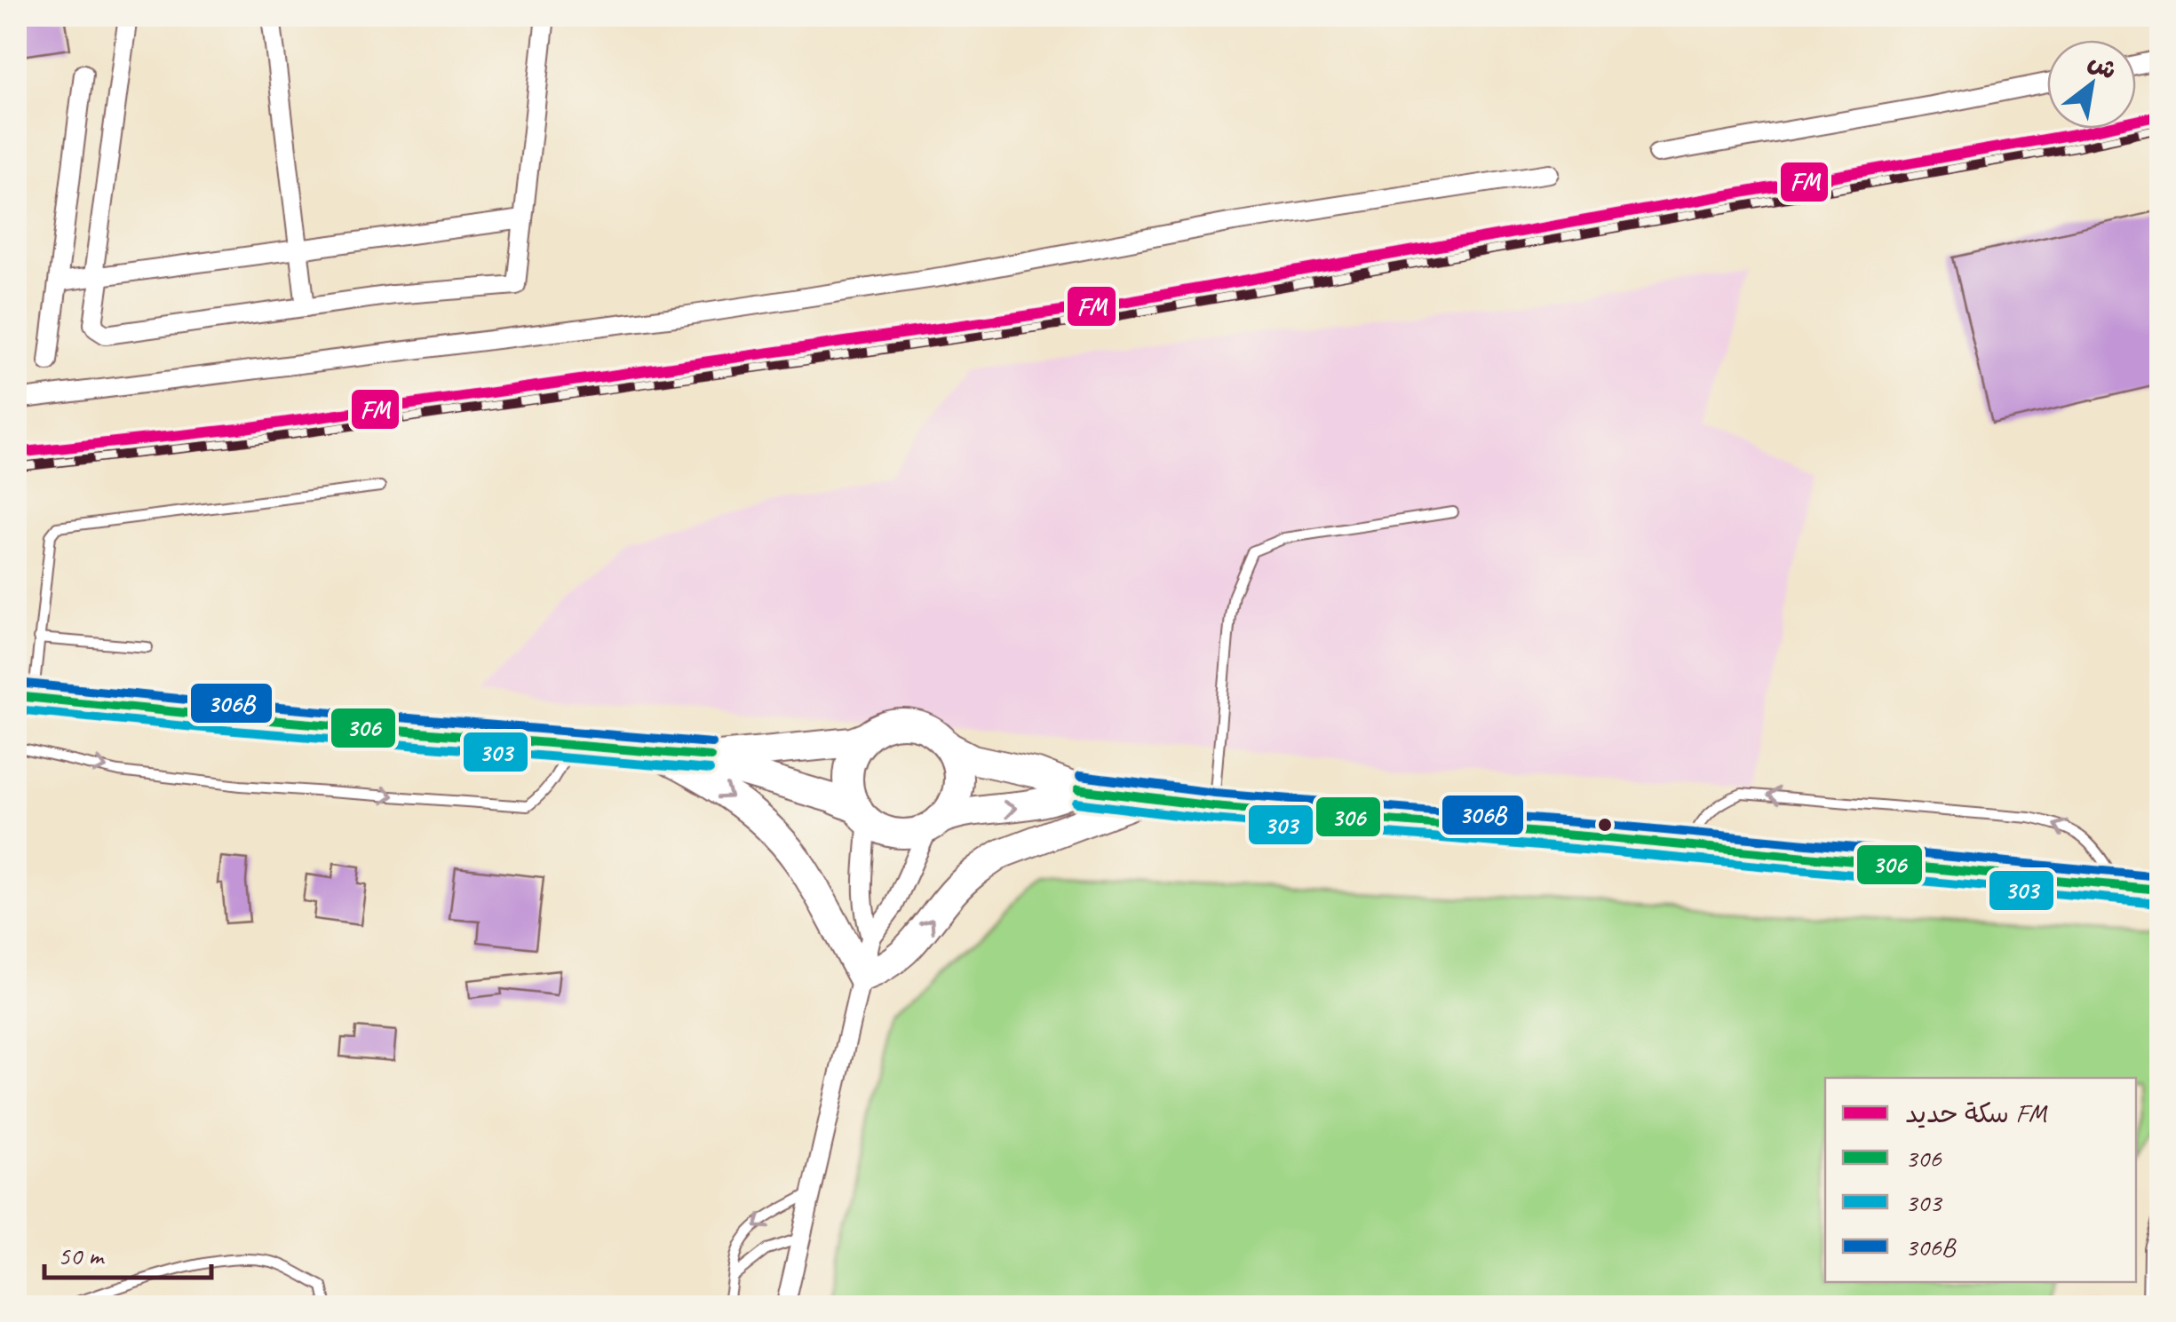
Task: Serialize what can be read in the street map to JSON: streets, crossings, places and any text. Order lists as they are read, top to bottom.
{
  "lines": [
    "rail line FM",
    "transit line 306B",
    "transit line 306",
    "transit line 303"
  ],
  "legend": [
    "سكة حديد FM",
    "306",
    "303",
    "306B"
  ],
  "scale_bar": "50 m",
  "north": "top right"
}
